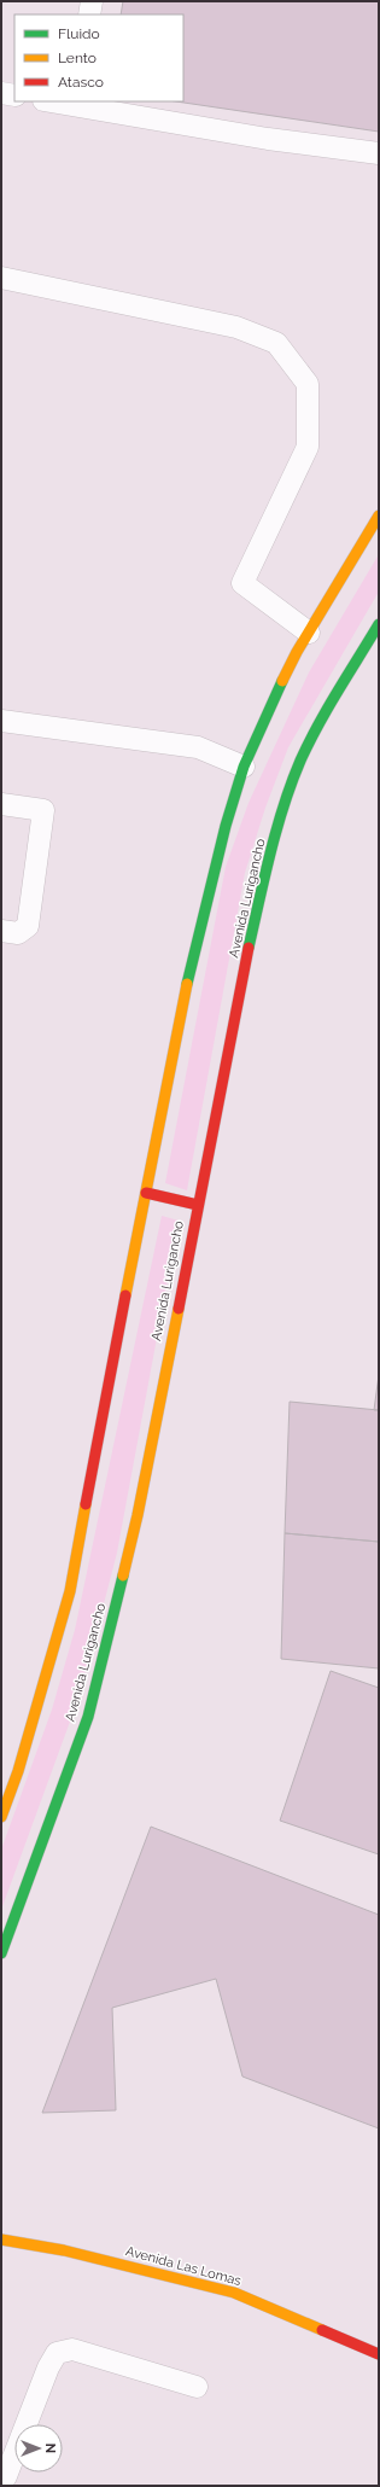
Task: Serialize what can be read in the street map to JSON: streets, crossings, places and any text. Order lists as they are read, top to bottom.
{
  "streets": {
    "main road": ["Avenida Lurigancho", "Avenida Las Lomas"]
  },
  "legend": ["Fluido", "Lento", "Atasco"],
  "north": "right"
}
